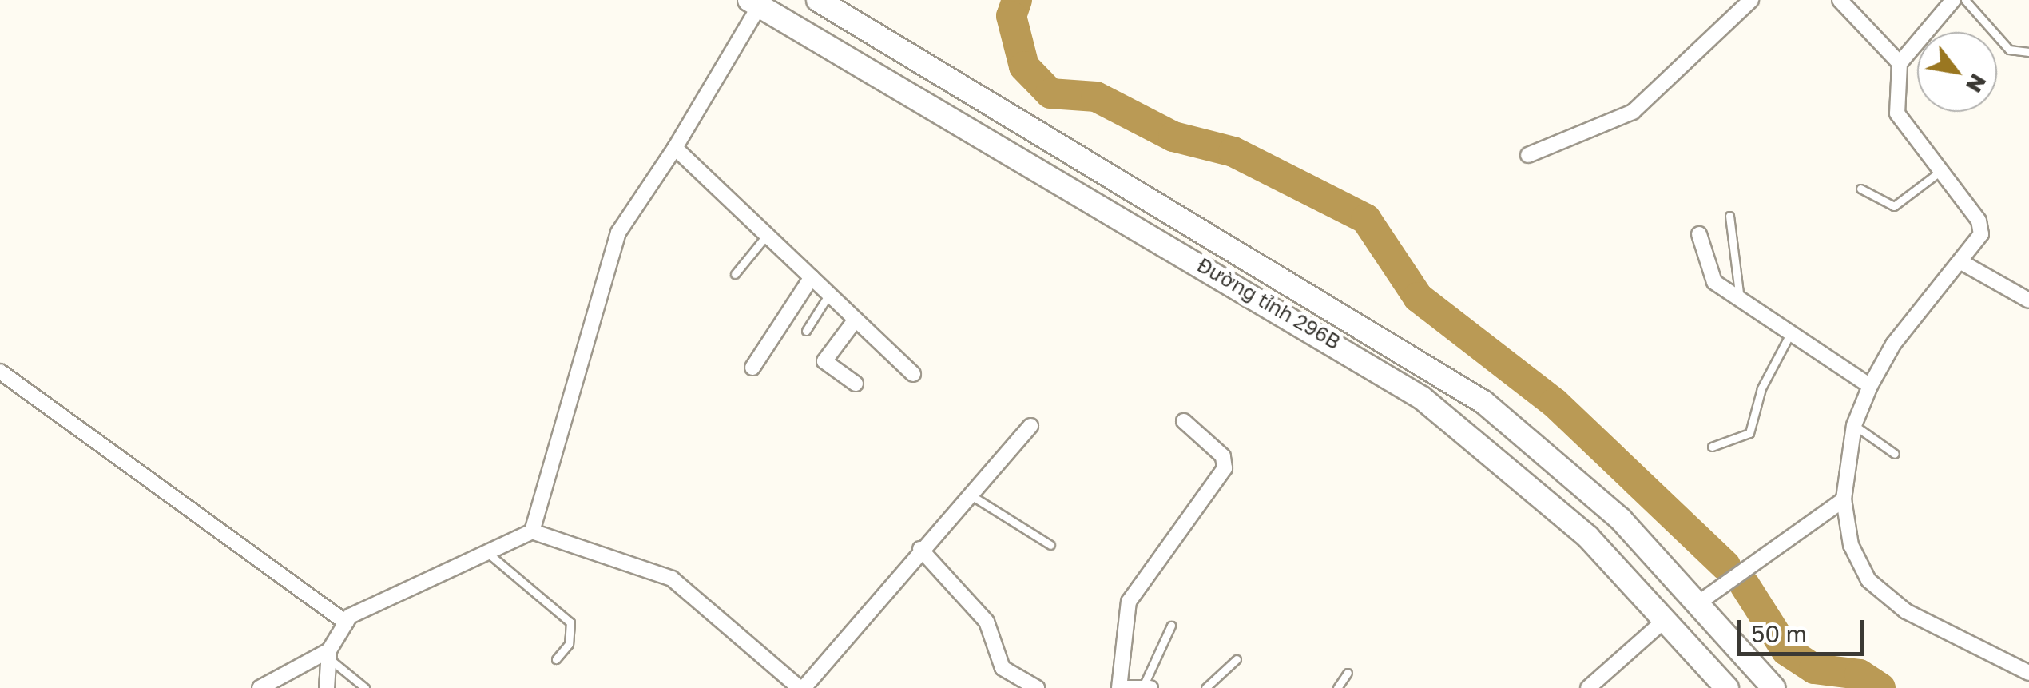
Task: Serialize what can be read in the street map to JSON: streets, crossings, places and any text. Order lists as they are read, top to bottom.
{
  "streets": {
    "main road": ["Đường tỉnh 296B"]
  },
  "scale_bar": "50 m",
  "north": "bottom right"
}
